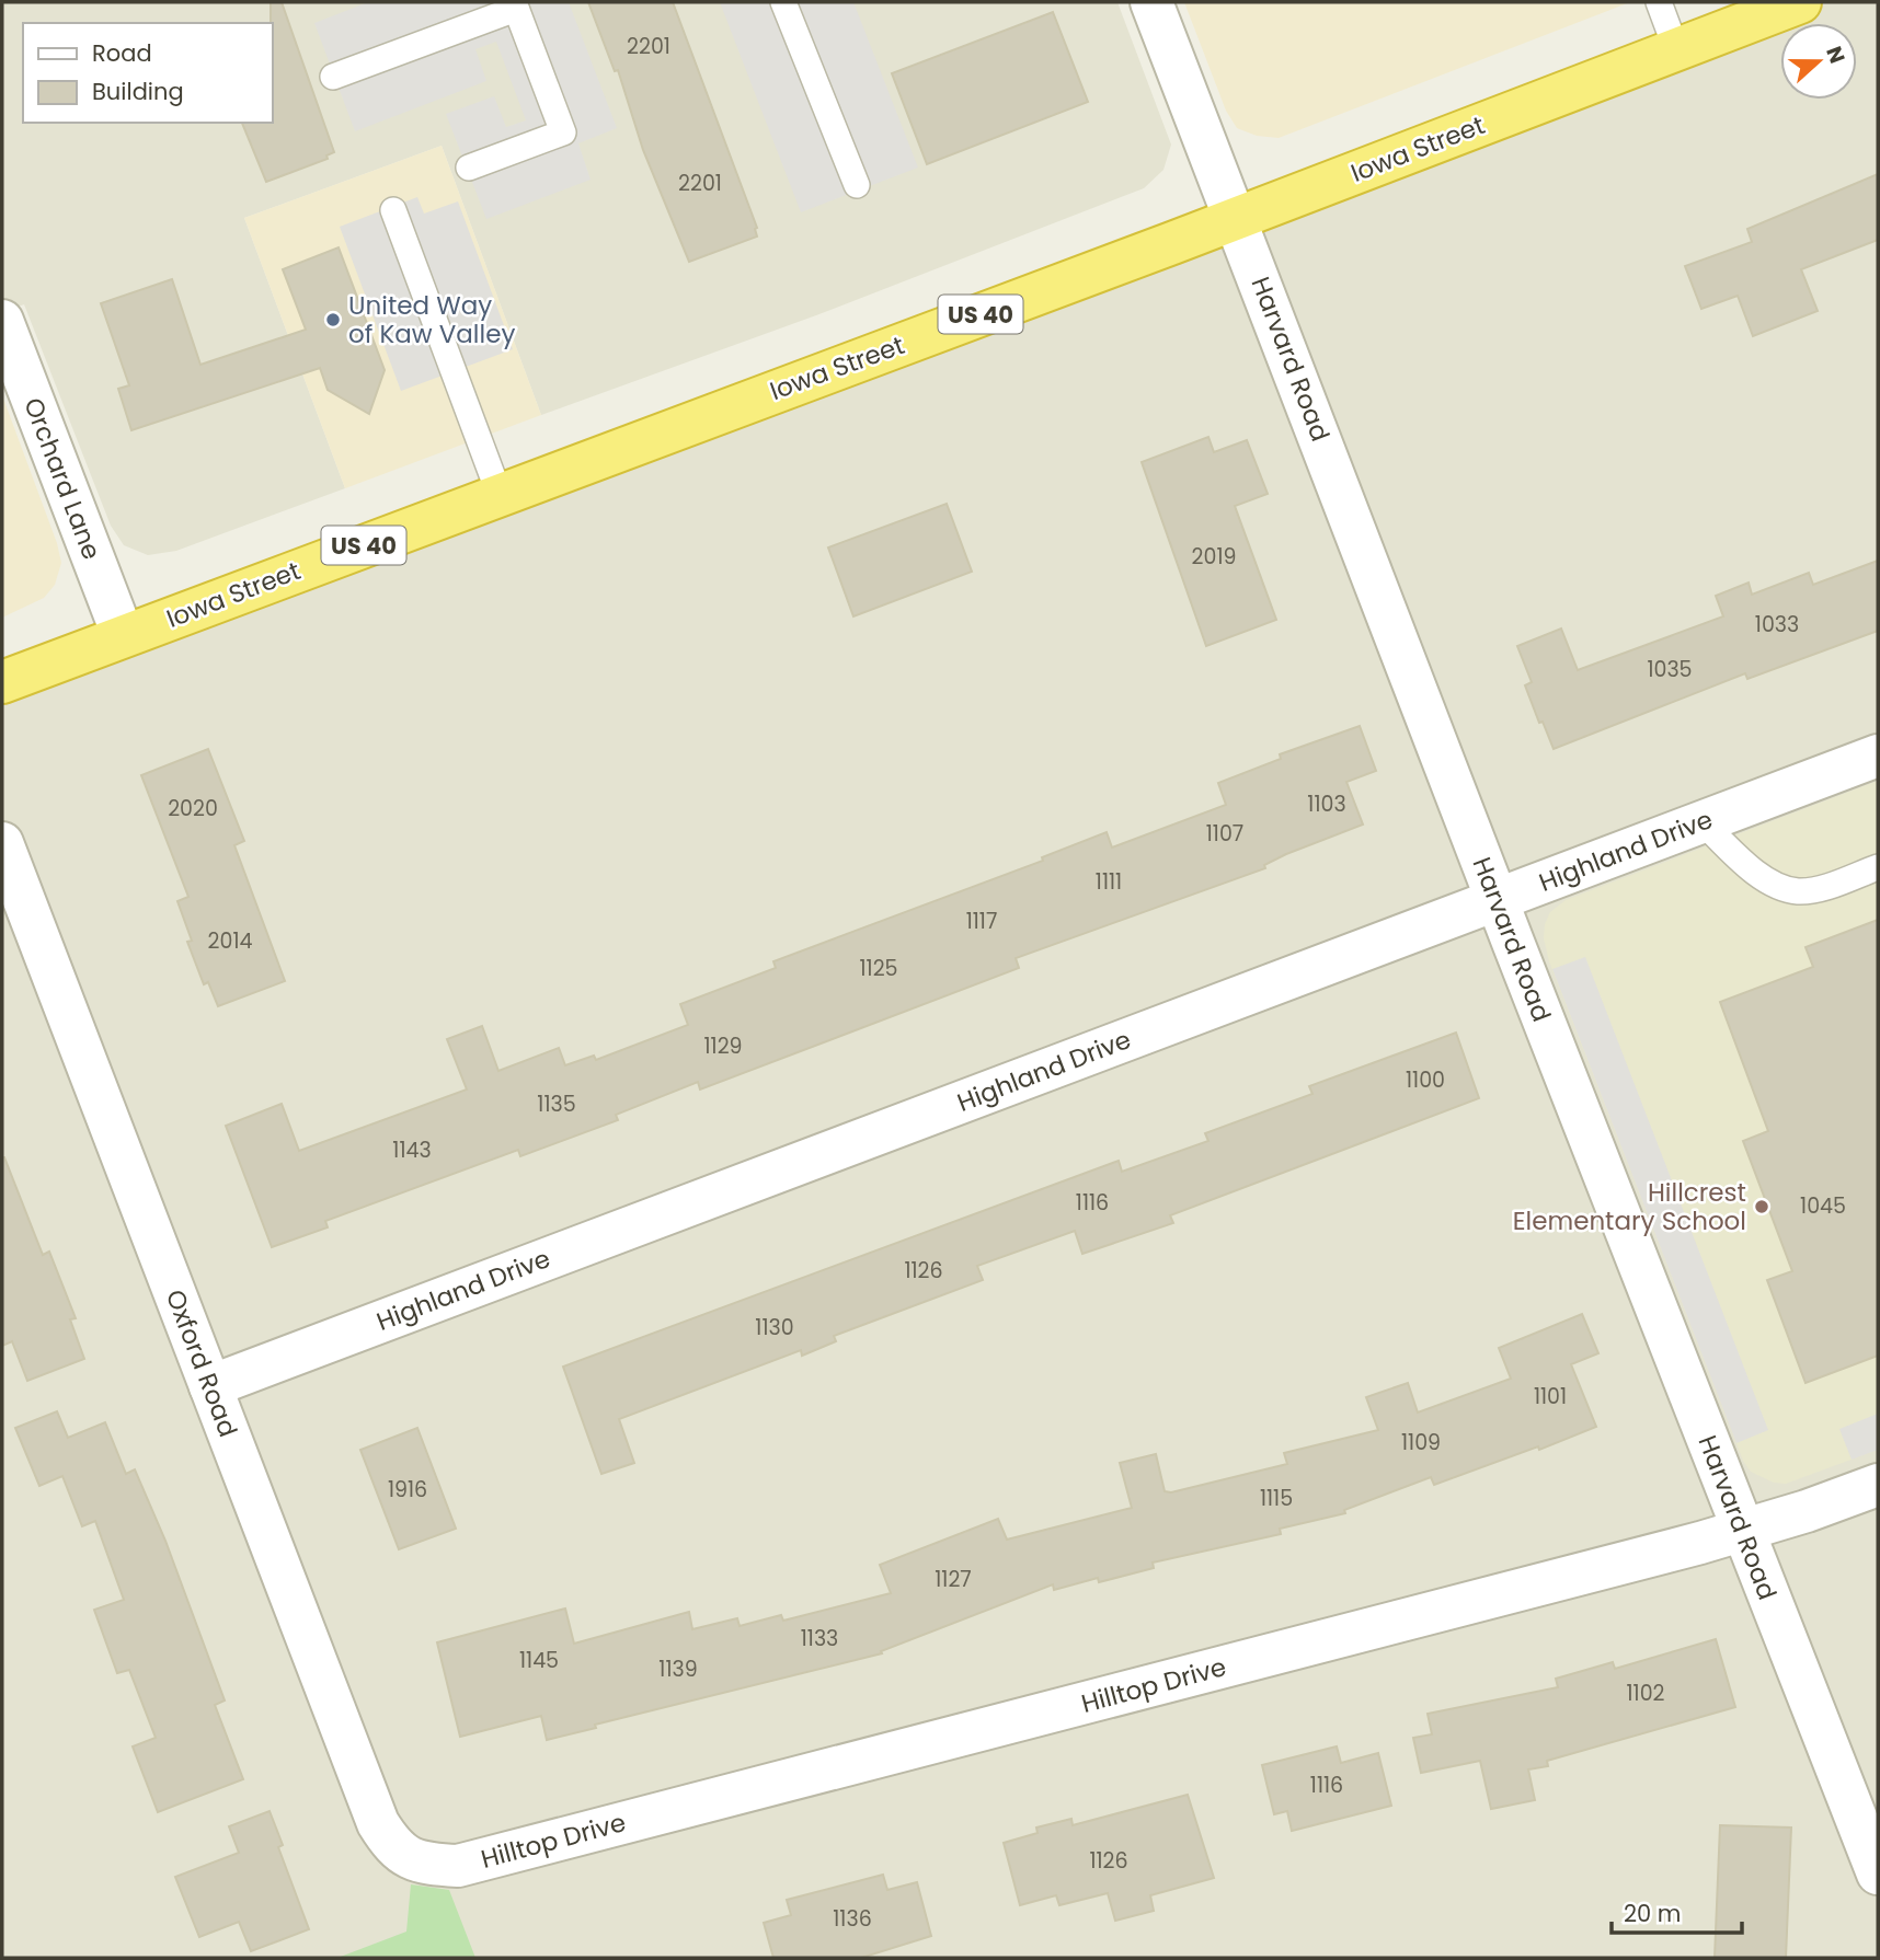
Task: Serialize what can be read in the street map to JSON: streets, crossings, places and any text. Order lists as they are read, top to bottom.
{
  "streets": {
    "highway": ["Iowa Street", "US 40"],
    "street": [
      "Harvard Road",
      "Orchard Lane",
      "Highland Drive",
      "Oxford Road",
      "Hilltop Drive"
    ]
  },
  "crossings": [
    ["Iowa Street", "Harvard Road"],
    ["Iowa Street", "Orchard Lane"],
    ["Harvard Road", "Highland Drive"],
    ["Harvard Road", "Hilltop Drive"],
    ["Highland Drive", "Oxford Road"],
    ["Oxford Road", "Hilltop Drive"]
  ],
  "places": ["United Way of Kaw Valley", "Hillcrest Elementary School"],
  "house_numbers": [
    "2201",
    "2201",
    "2019",
    "1033",
    "1035",
    "1103",
    "2020",
    "1107",
    "1111",
    "1117",
    "2014",
    "1125",
    "1129",
    "1100",
    "1135",
    "1143",
    "1116",
    "1045",
    "1126",
    "1130",
    "1101",
    "1109",
    "1916",
    "1115",
    "1127",
    "1133",
    "1145",
    "1139",
    "1102",
    "1116",
    "1126",
    "1136"
  ],
  "legend": ["Road", "Building"],
  "scale_bar": "20 m",
  "north": "right"
}
